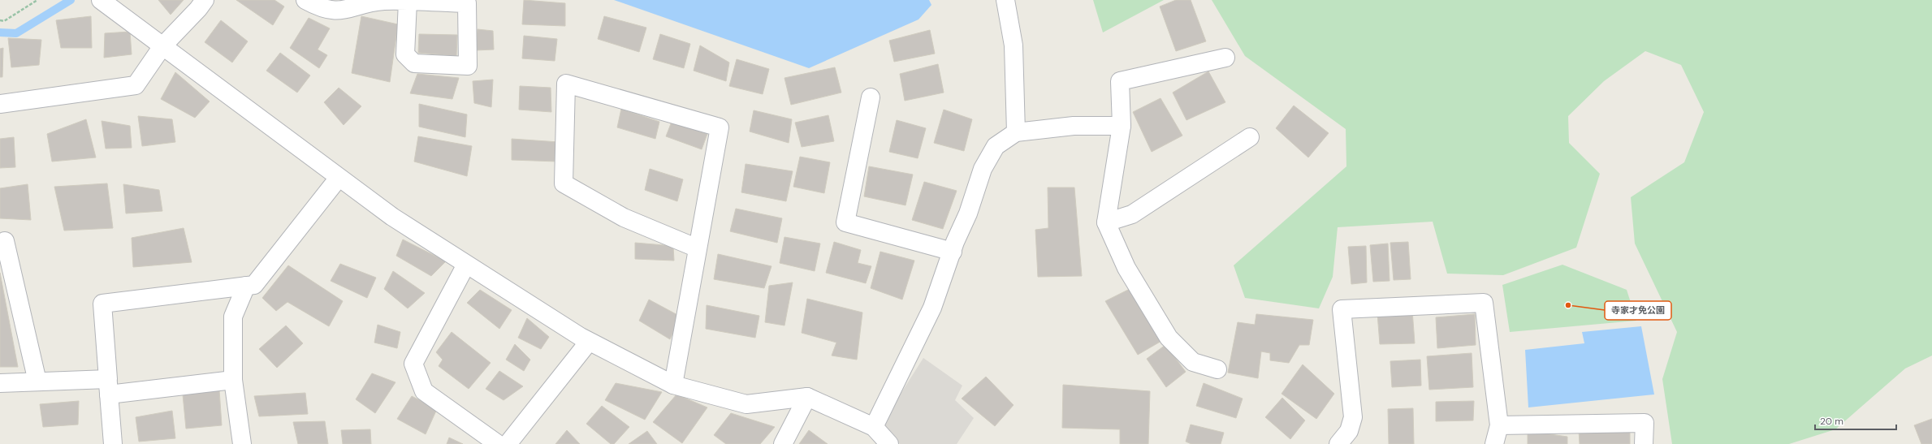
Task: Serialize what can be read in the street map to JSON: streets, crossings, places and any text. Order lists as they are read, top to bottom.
{
  "places": ["寺家才免公園"],
  "scale_bar": "20 m"
}
